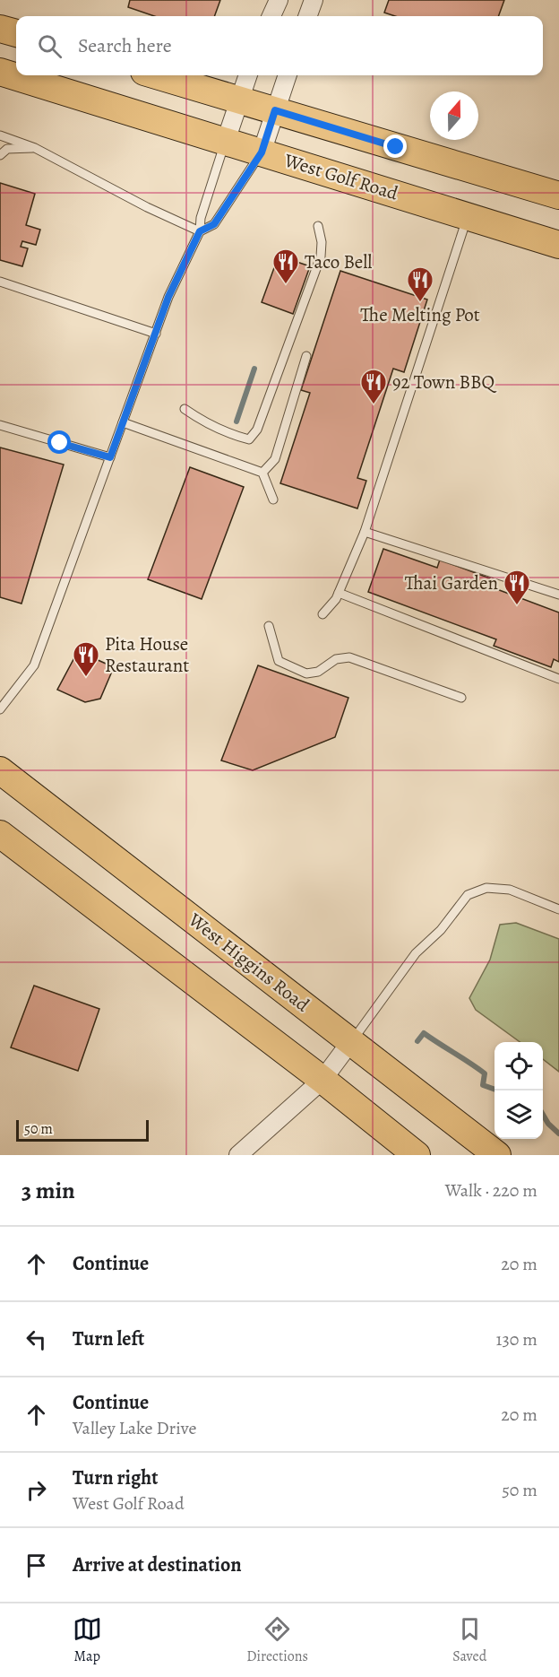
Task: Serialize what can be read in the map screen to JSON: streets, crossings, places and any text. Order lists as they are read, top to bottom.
{
  "streets": {
    "main road": ["West Golf Road", "West Higgins Road"]
  },
  "places": {
    "restaurant": [
      "Taco Bell",
      "The Melting Pot",
      "92 Town BBQ",
      "Thai Garden",
      "Pita House Restaurant"
    ]
  },
  "scale_bar": "50 m",
  "north": "top",
  "page": {
    "search": "Search here",
    "scale": "50 m",
    "heading": ["3 min", "Walk · 220 m"],
    "list": [
      ["Continue", "20 m"],
      ["Turn left", "130 m"],
      ["Continue", "Valley Lake Drive", "20 m"],
      ["Turn right", "West Golf Road", "50 m"],
      "Arrive at destination"
    ],
    "nav": ["Map", "Directions", "Saved"]
  }
}
